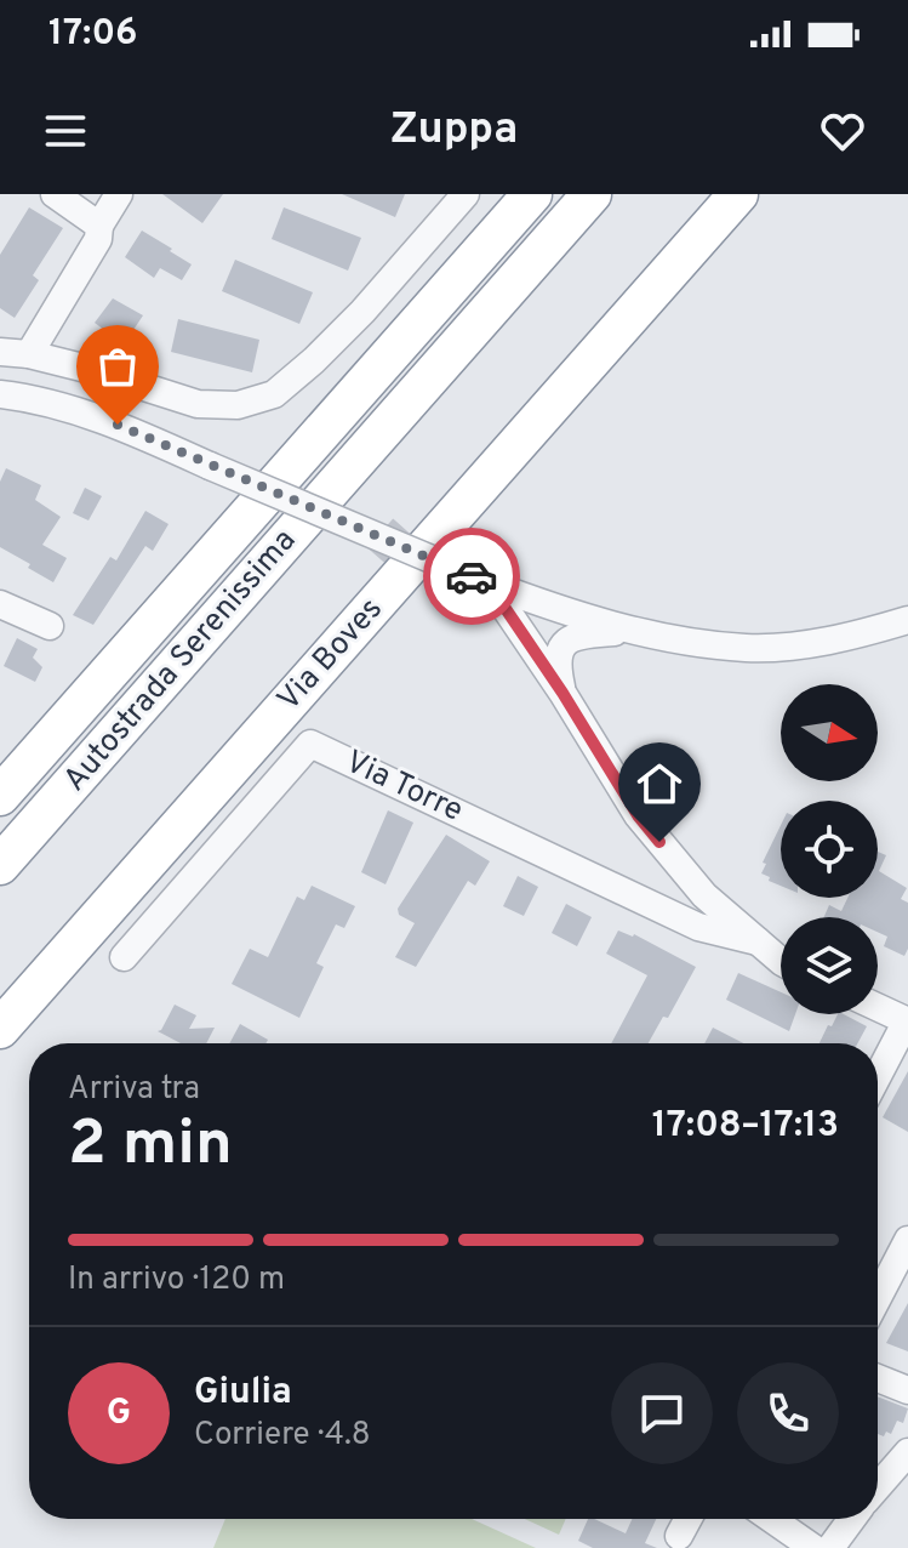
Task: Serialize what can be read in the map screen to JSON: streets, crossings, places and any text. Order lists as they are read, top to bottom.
{
  "streets": {
    "highway": ["Via Boves", "Autostrada Serenissima"],
    "street": ["Via Torre"]
  },
  "north": "right",
  "page": {
    "status": "17:06",
    "header": "Zuppa",
    "heading": ["2 min", "Arriva tra", "17:08–17:13"],
    "panel": ["Giulia", "Corriere · 4.8"],
    "bar": "In arrivo · 120 m",
    "round": "G"
  }
}
